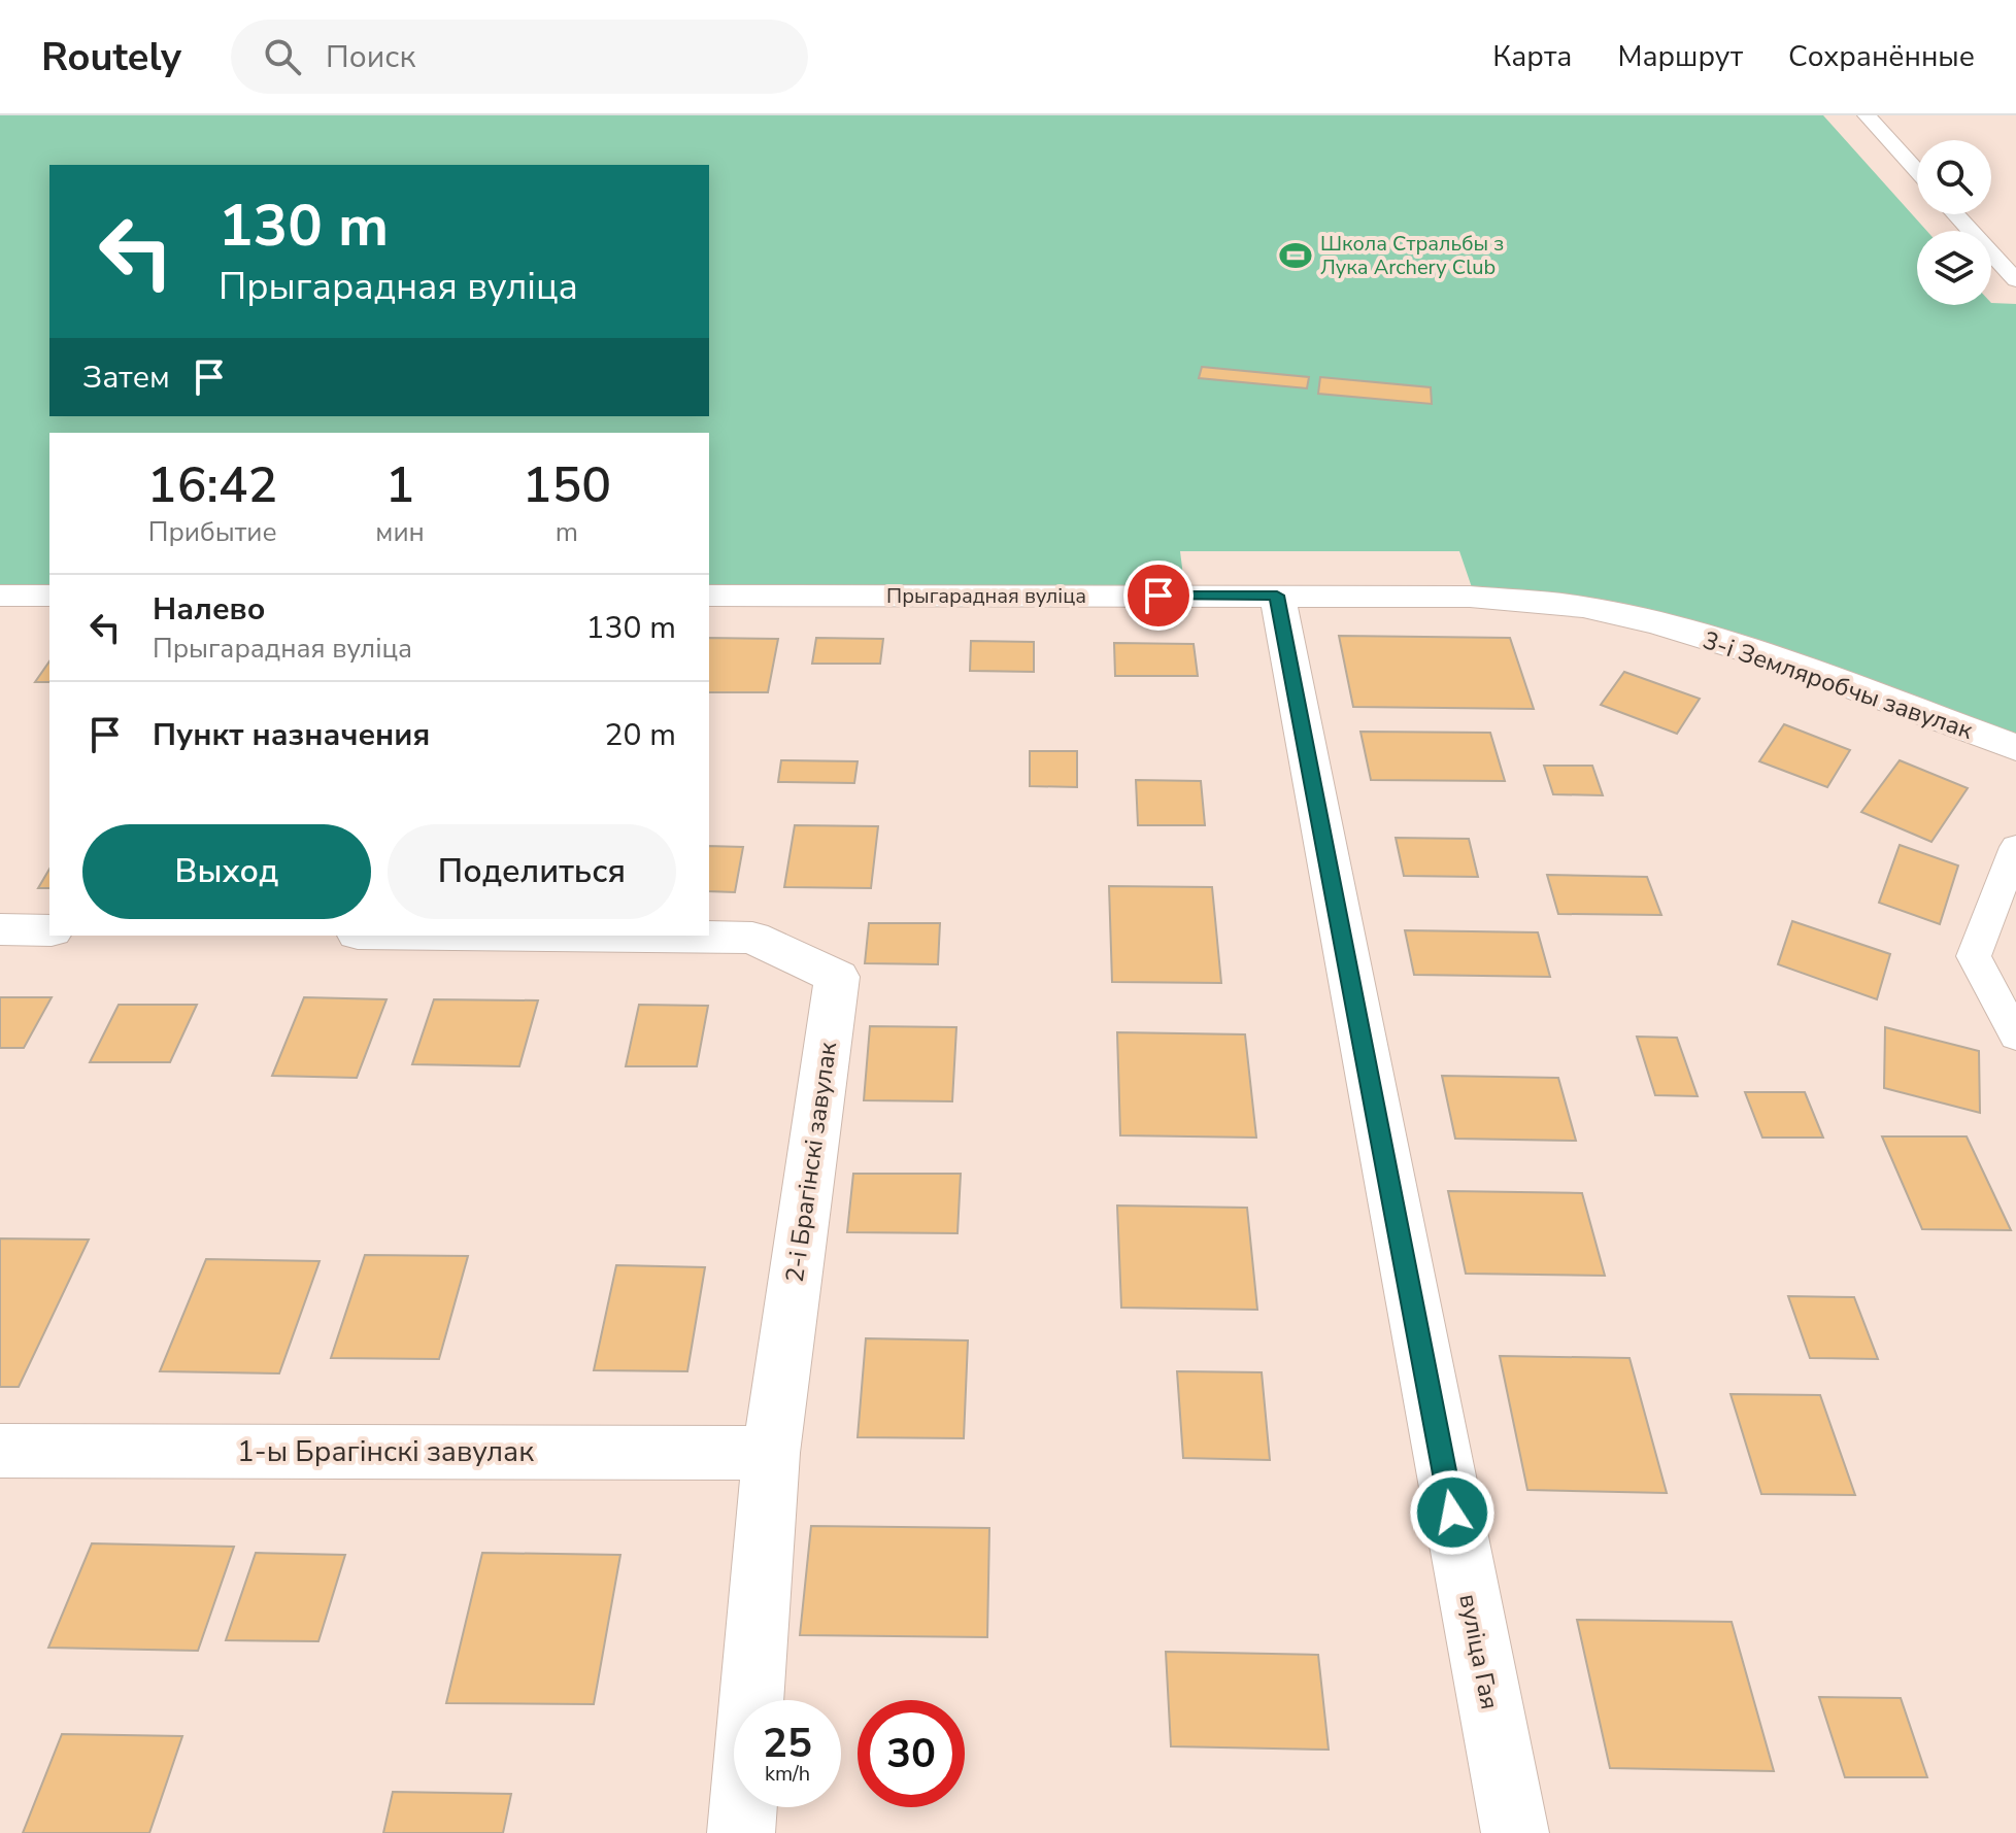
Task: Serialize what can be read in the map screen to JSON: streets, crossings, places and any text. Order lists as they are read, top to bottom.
{
  "streets": {
    "street": [
      "Прыгарадная вуліца",
      "3-і Земляробчы завулак",
      "2-і Брагінскі завулак",
      "1-ы Брагінскі завулак",
      "вуліца Гая"
    ]
  },
  "crossings": [
    ["Прыгарадная вуліца", "3-і Земляробчы завулак"],
    ["Прыгарадная вуліца", "вуліца Гая"],
    ["2-і Брагінскі завулак", "1-ы Брагінскі завулак"]
  ],
  "places": {
    "sports": ["Школа Стральбы з Лука Archery Club"]
  },
  "page": {
    "header": "Routely",
    "search": "Поиск",
    "nav": ["Карта", "Маршрут", "Сохранённые"],
    "turn": ["130 m", "Прыгарадная вуліца"],
    "then": "Затем",
    "eta": [
      "16:42",
      "Прибытие",
      "1",
      "мин",
      "150",
      "m"
    ],
    "list": [
      {
        "name": "Налево",
        "note": "Прыгарадная вуліца",
        "value": "130 m"
      },
      {
        "name": "Пункт назначения",
        "value": "20 m"
      }
    ],
    "buttons": ["Выход", "Поделиться"],
    "speed": "25 km/h",
    "limit": "30"
  }
}
